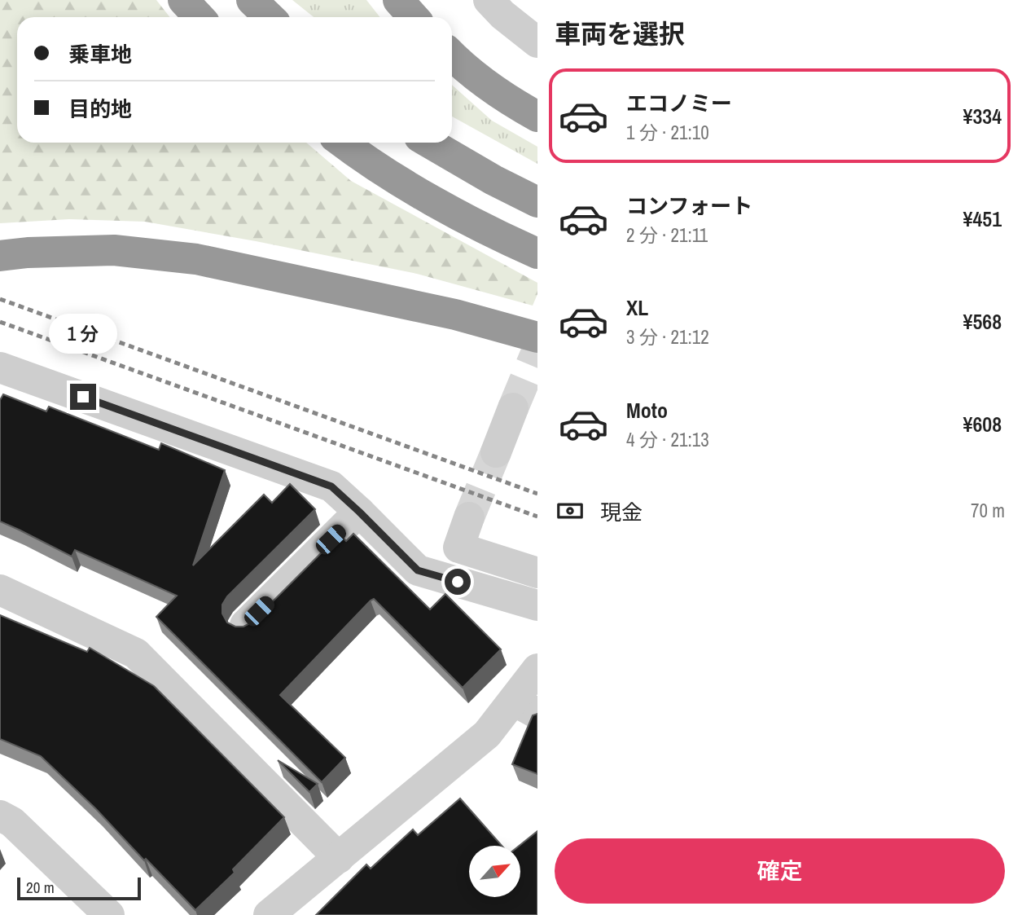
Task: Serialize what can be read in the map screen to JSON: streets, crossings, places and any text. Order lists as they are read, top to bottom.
{
  "scale_bar": "20 m",
  "north": "top right",
  "page": {
    "heading": "車両を選択",
    "banner": ["乗車地", "目的地"],
    "list": [
      {
        "name": "エコノミー",
        "note": "1 分 · 21:10",
        "value": "¥334"
      },
      {
        "name": "コンフォート",
        "note": "2 分 · 21:11",
        "value": "¥451"
      },
      {
        "name": "XL",
        "note": "3 分 · 21:12",
        "value": "¥568"
      },
      {
        "name": "Moto",
        "note": "4 分 · 21:13",
        "value": "¥608"
      }
    ],
    "bubble": "1 分",
    "pay": ["現金", "70 m"],
    "buttons": "確定",
    "scale": "20 m"
  }
}
